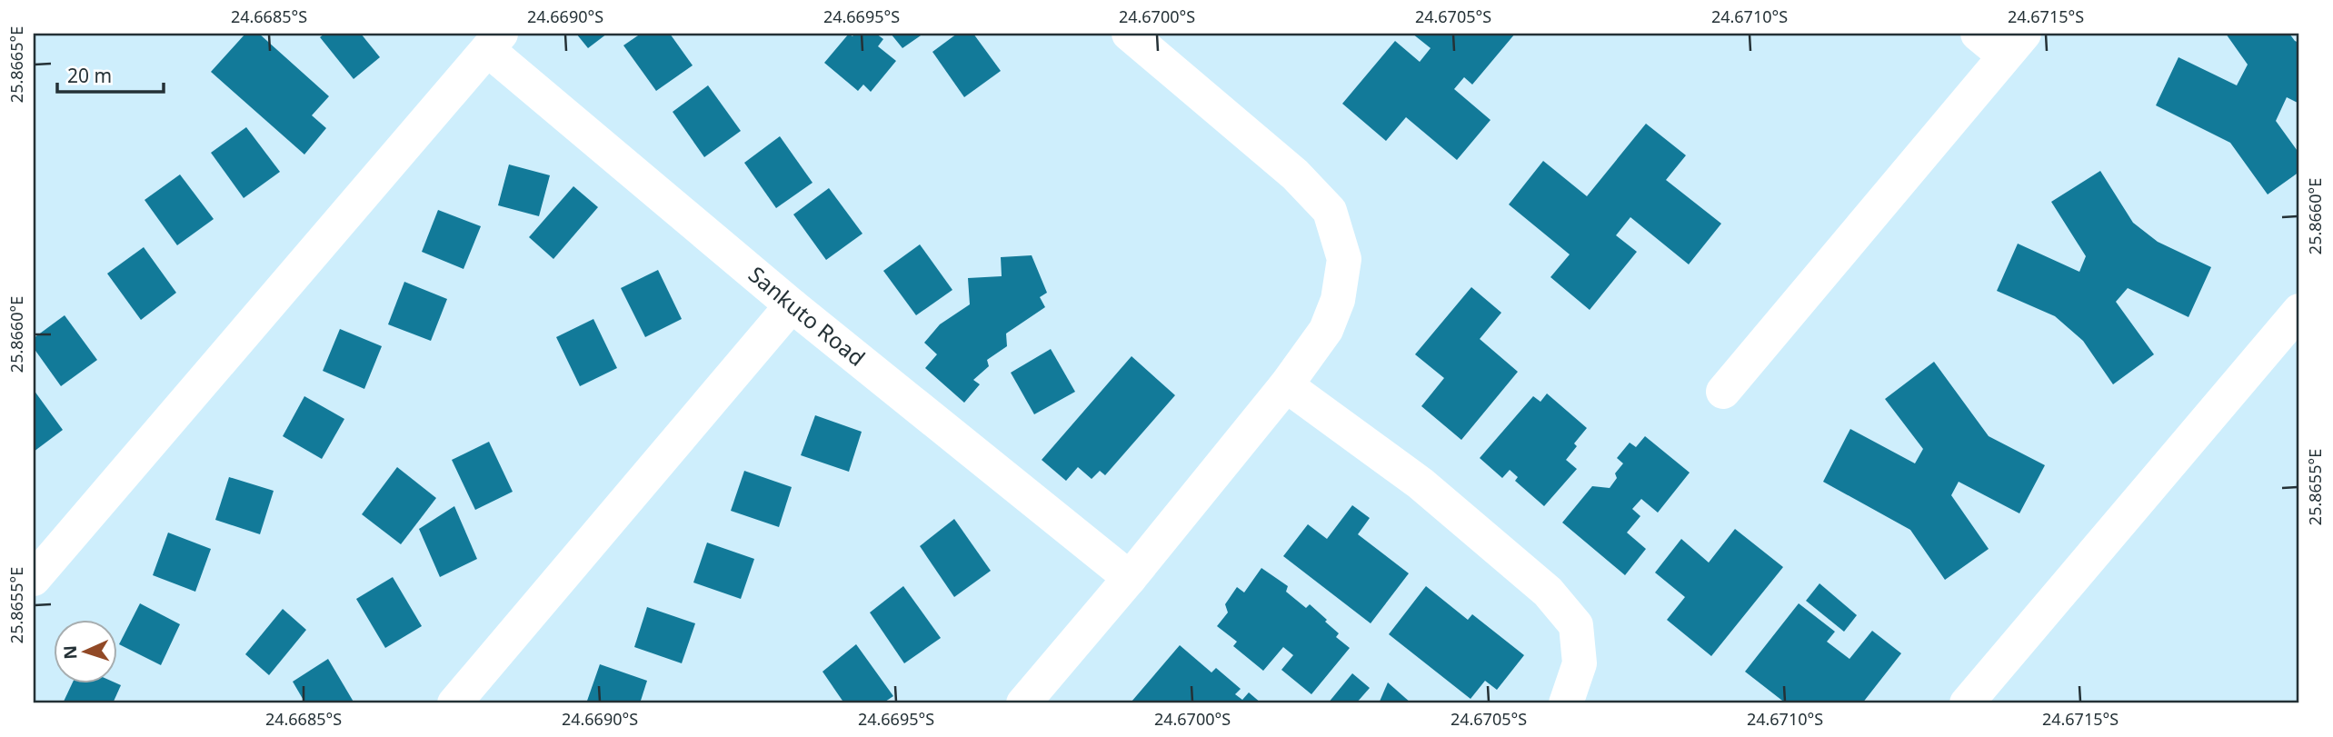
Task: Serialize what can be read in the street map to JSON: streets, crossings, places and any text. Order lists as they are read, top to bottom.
{
  "streets": {
    "street": ["Sankuto Road"]
  },
  "scale_bar": "20 m",
  "north": "left",
  "coordinates": [
    "24.6685°S",
    "24.6690°S",
    "24.6695°S",
    "24.6700°S",
    "24.6705°S",
    "24.6710°S",
    "24.6715°S",
    "25.8665°E",
    "25.8660°E",
    "25.8655°E"
  ]
}
